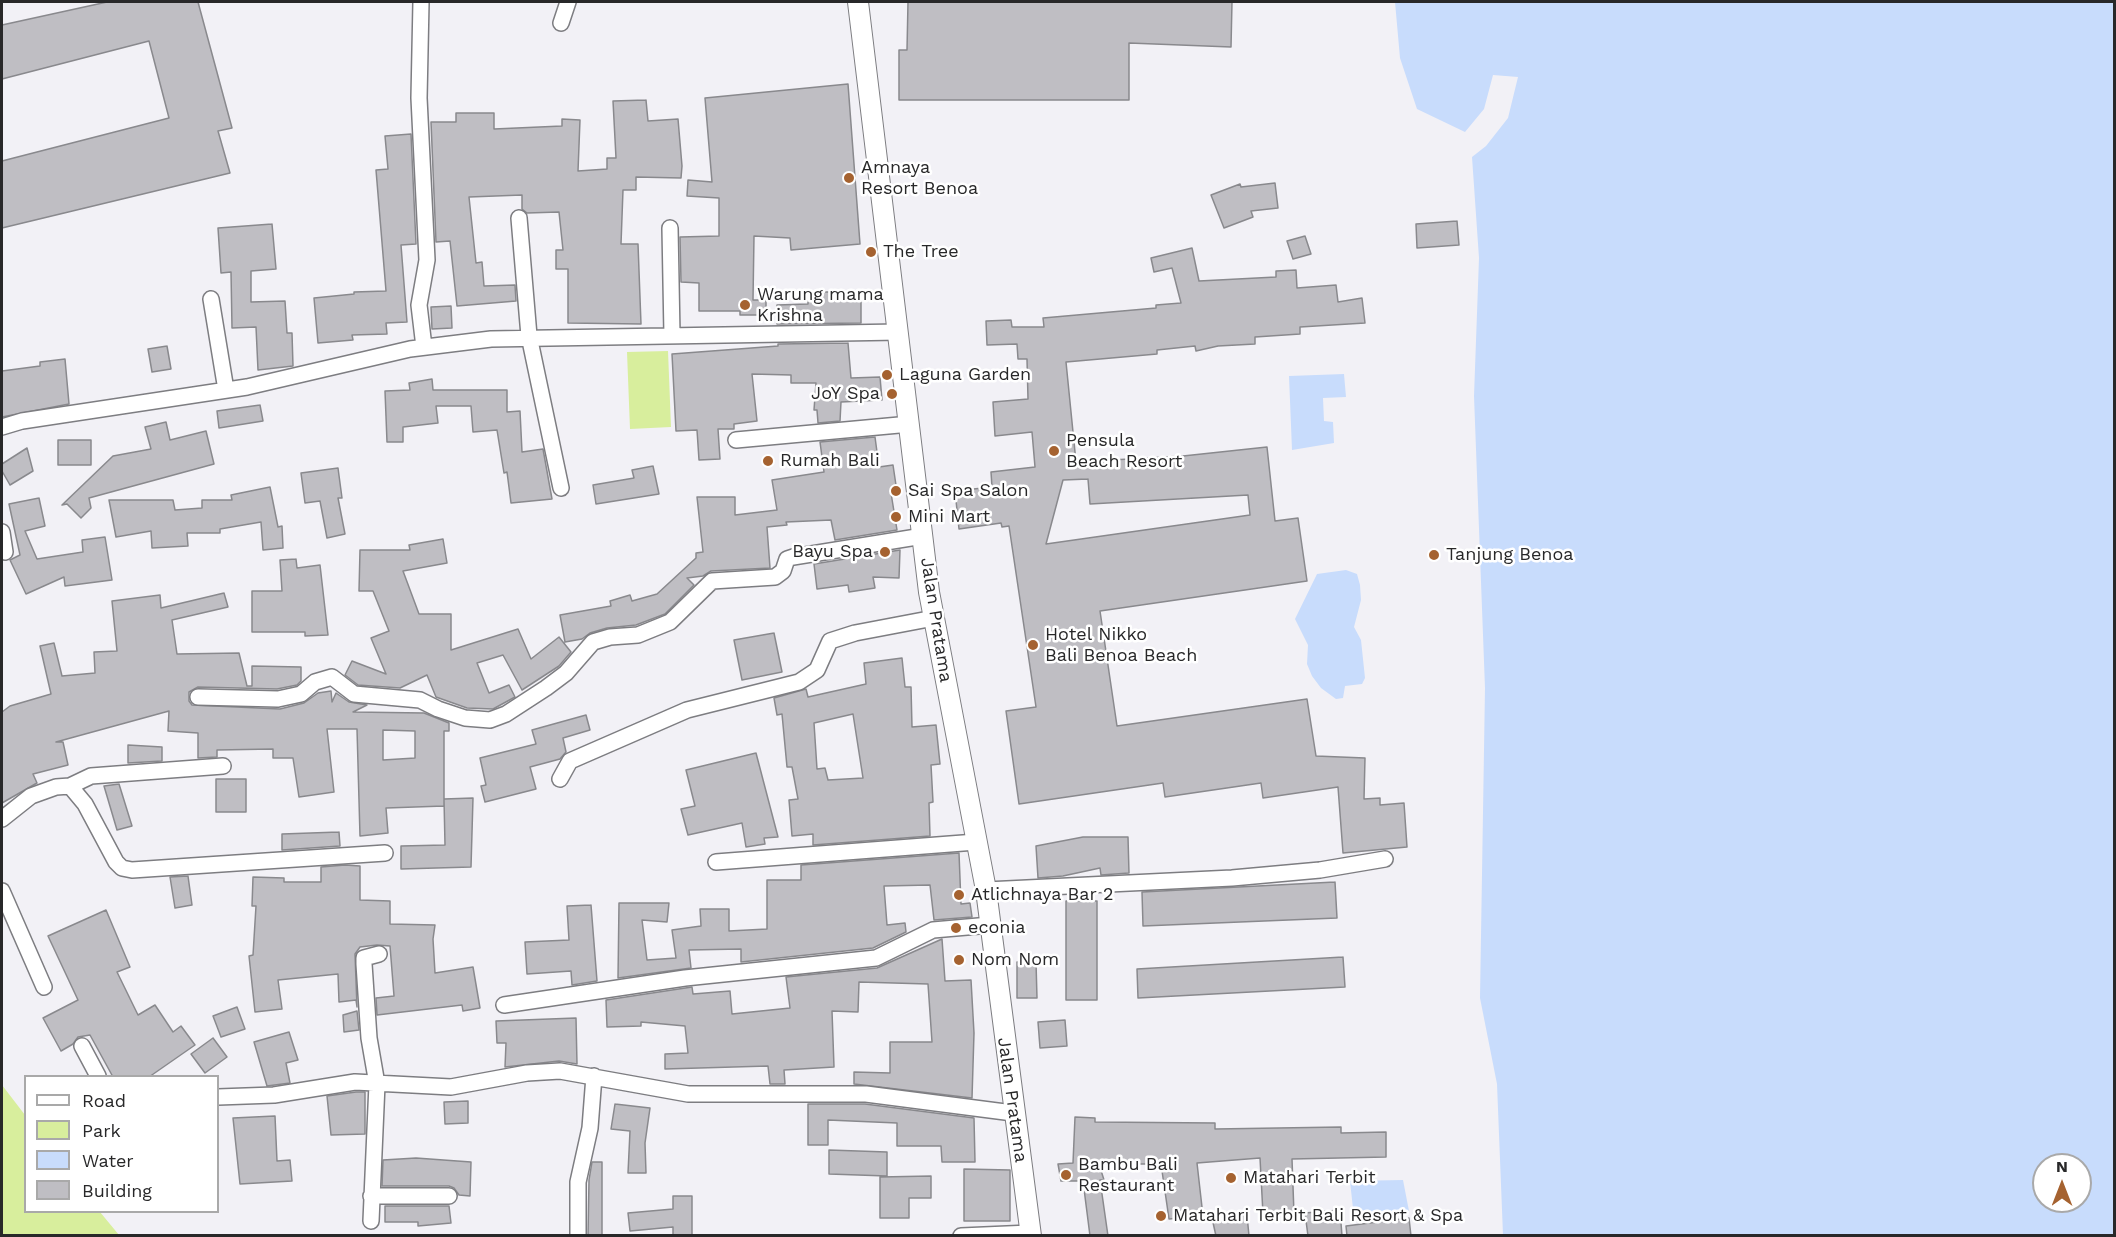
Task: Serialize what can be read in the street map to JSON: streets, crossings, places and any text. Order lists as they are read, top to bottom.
{
  "streets": {
    "street": ["Jalan Pratama"]
  },
  "places": [
    "Amnaya Resort Benoa",
    "The Tree",
    "Warung mama Krishna",
    "Laguna Garden",
    "JoY Spa",
    "Pensula Beach Resort",
    "Rumah Bali",
    "Sai Spa Salon",
    "Mini Mart",
    "Bayu Spa",
    "Tanjung Benoa",
    "Hotel Nikko Bali Benoa Beach",
    "Atlichnaya Bar 2",
    "econia",
    "Nom Nom",
    "Bambu Bali Restaurant",
    "Matahari Terbit",
    "Matahari Terbit Bali Resort & Spa"
  ],
  "legend": [
    "Road",
    "Park",
    "Water",
    "Building"
  ],
  "north": "top"
}
